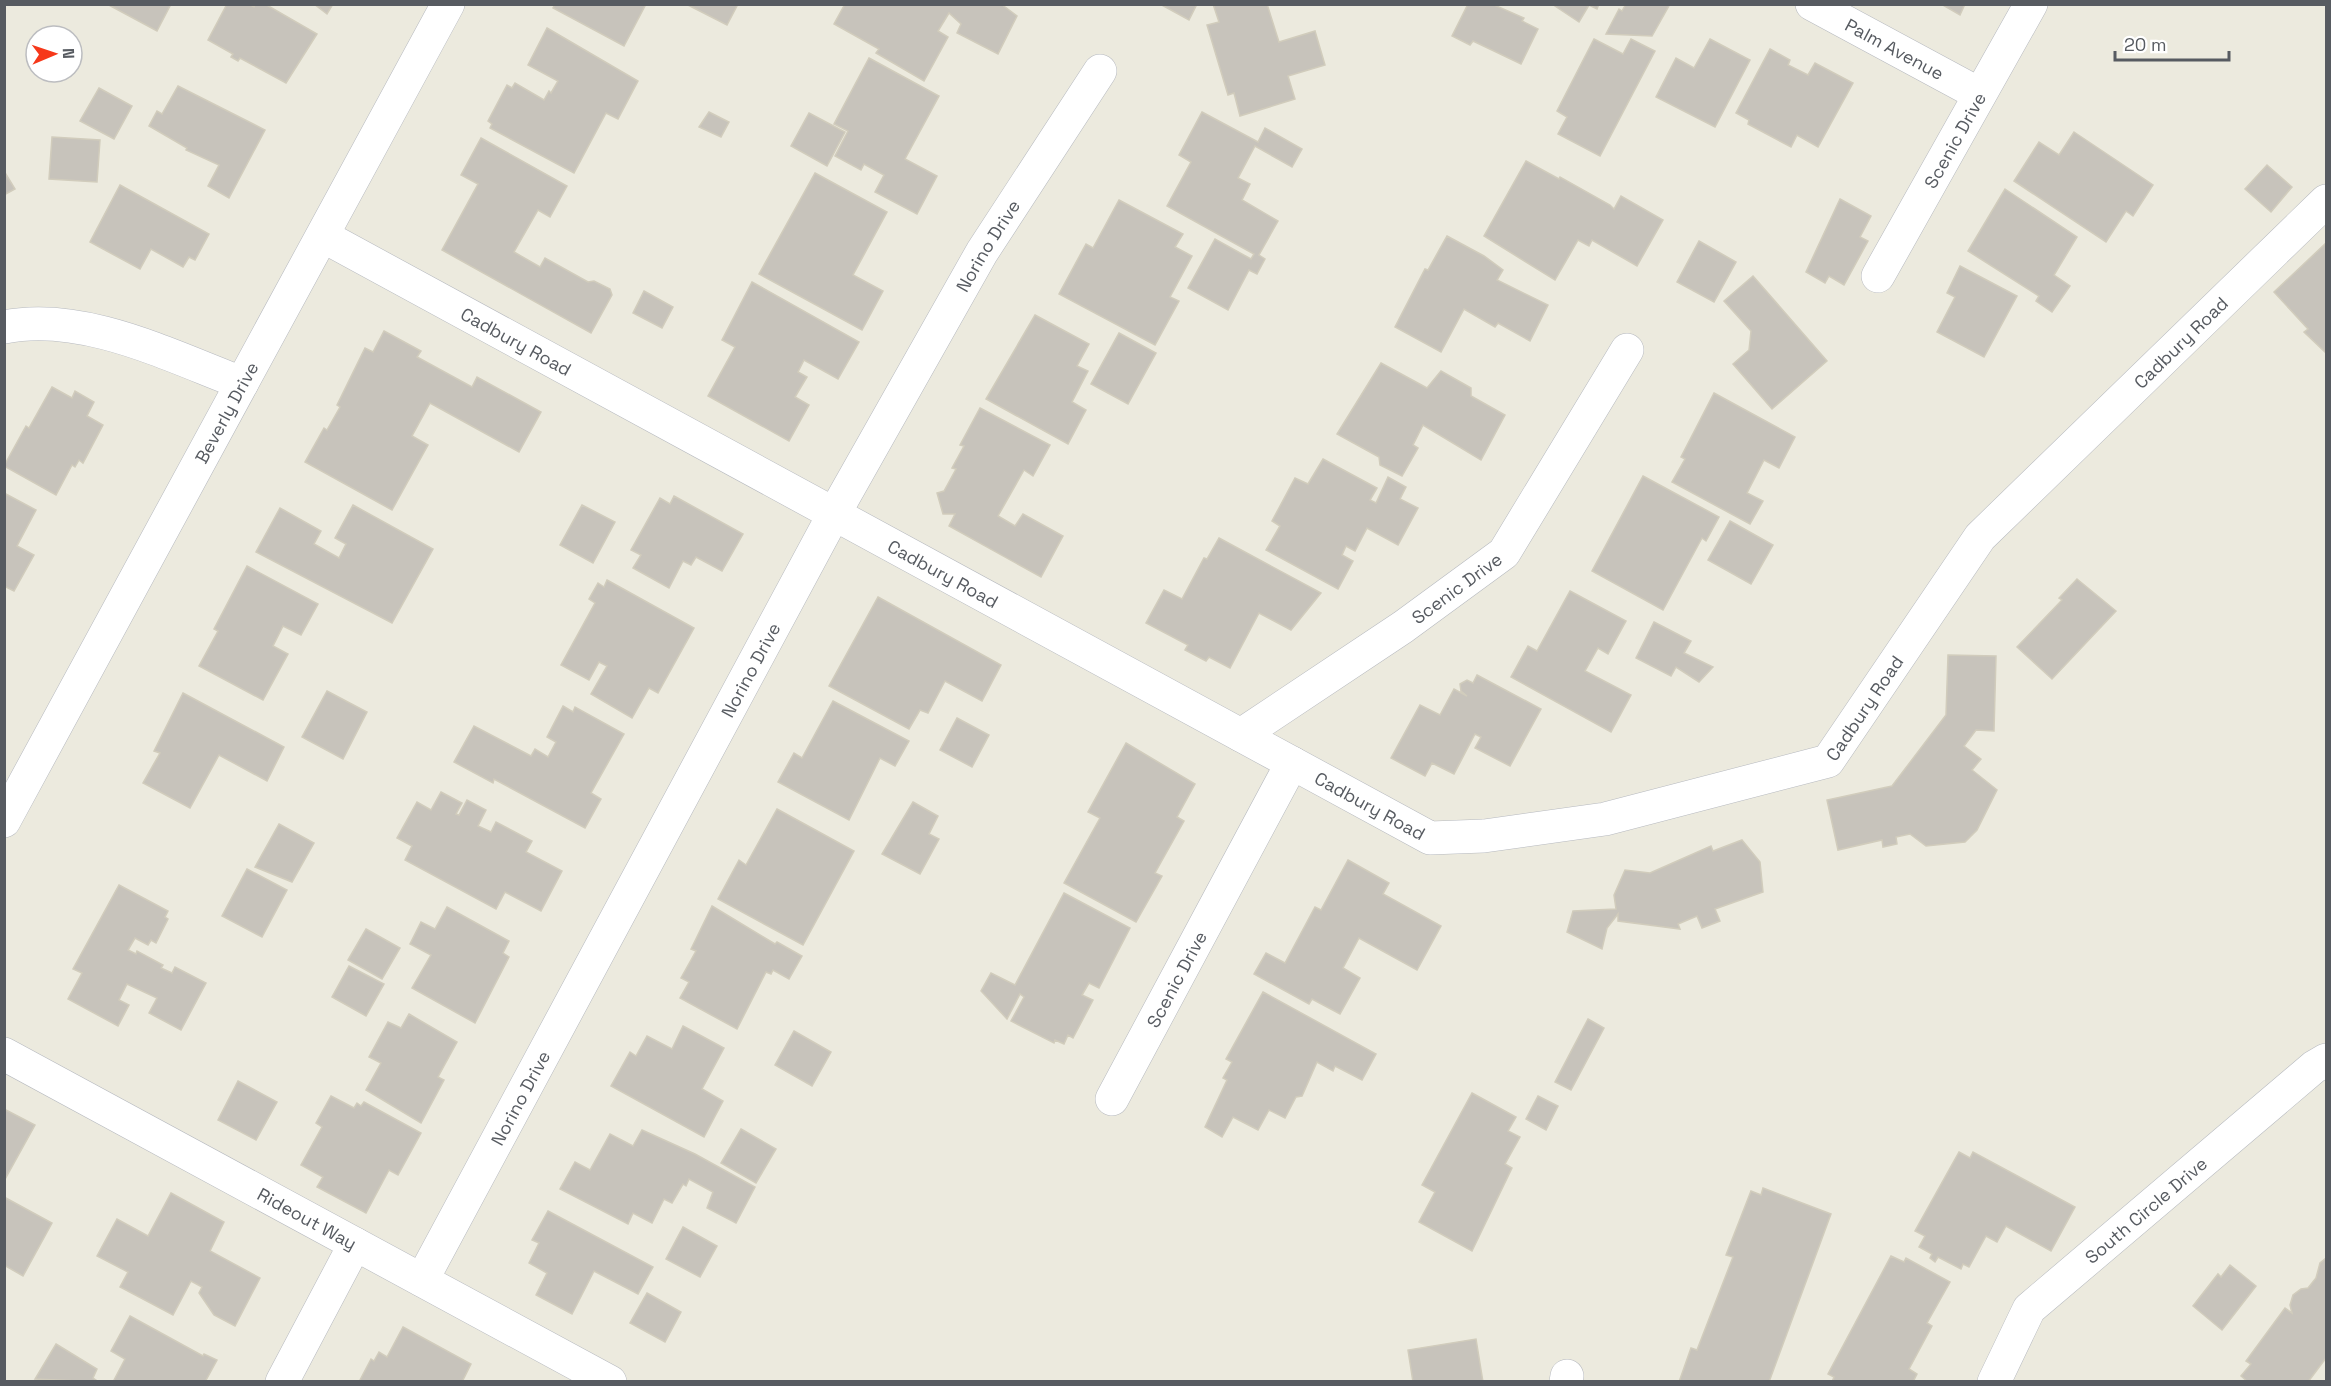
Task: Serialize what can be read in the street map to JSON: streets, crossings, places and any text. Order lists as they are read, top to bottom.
{
  "streets": {
    "street": [
      "Palm Avenue",
      "Scenic Drive",
      "Norino Drive",
      "Cadbury Road",
      "Beverly Drive",
      "South Circle Drive",
      "Rideout Way"
    ]
  },
  "crossings": [
    ["Palm Avenue", "Scenic Drive"],
    ["Scenic Drive", "Cadbury Road"],
    ["Norino Drive", "Cadbury Road"],
    ["Norino Drive", "Rideout Way"],
    ["Cadbury Road", "Beverly Drive"]
  ],
  "scale_bar": "20 m",
  "north": "right"
}
